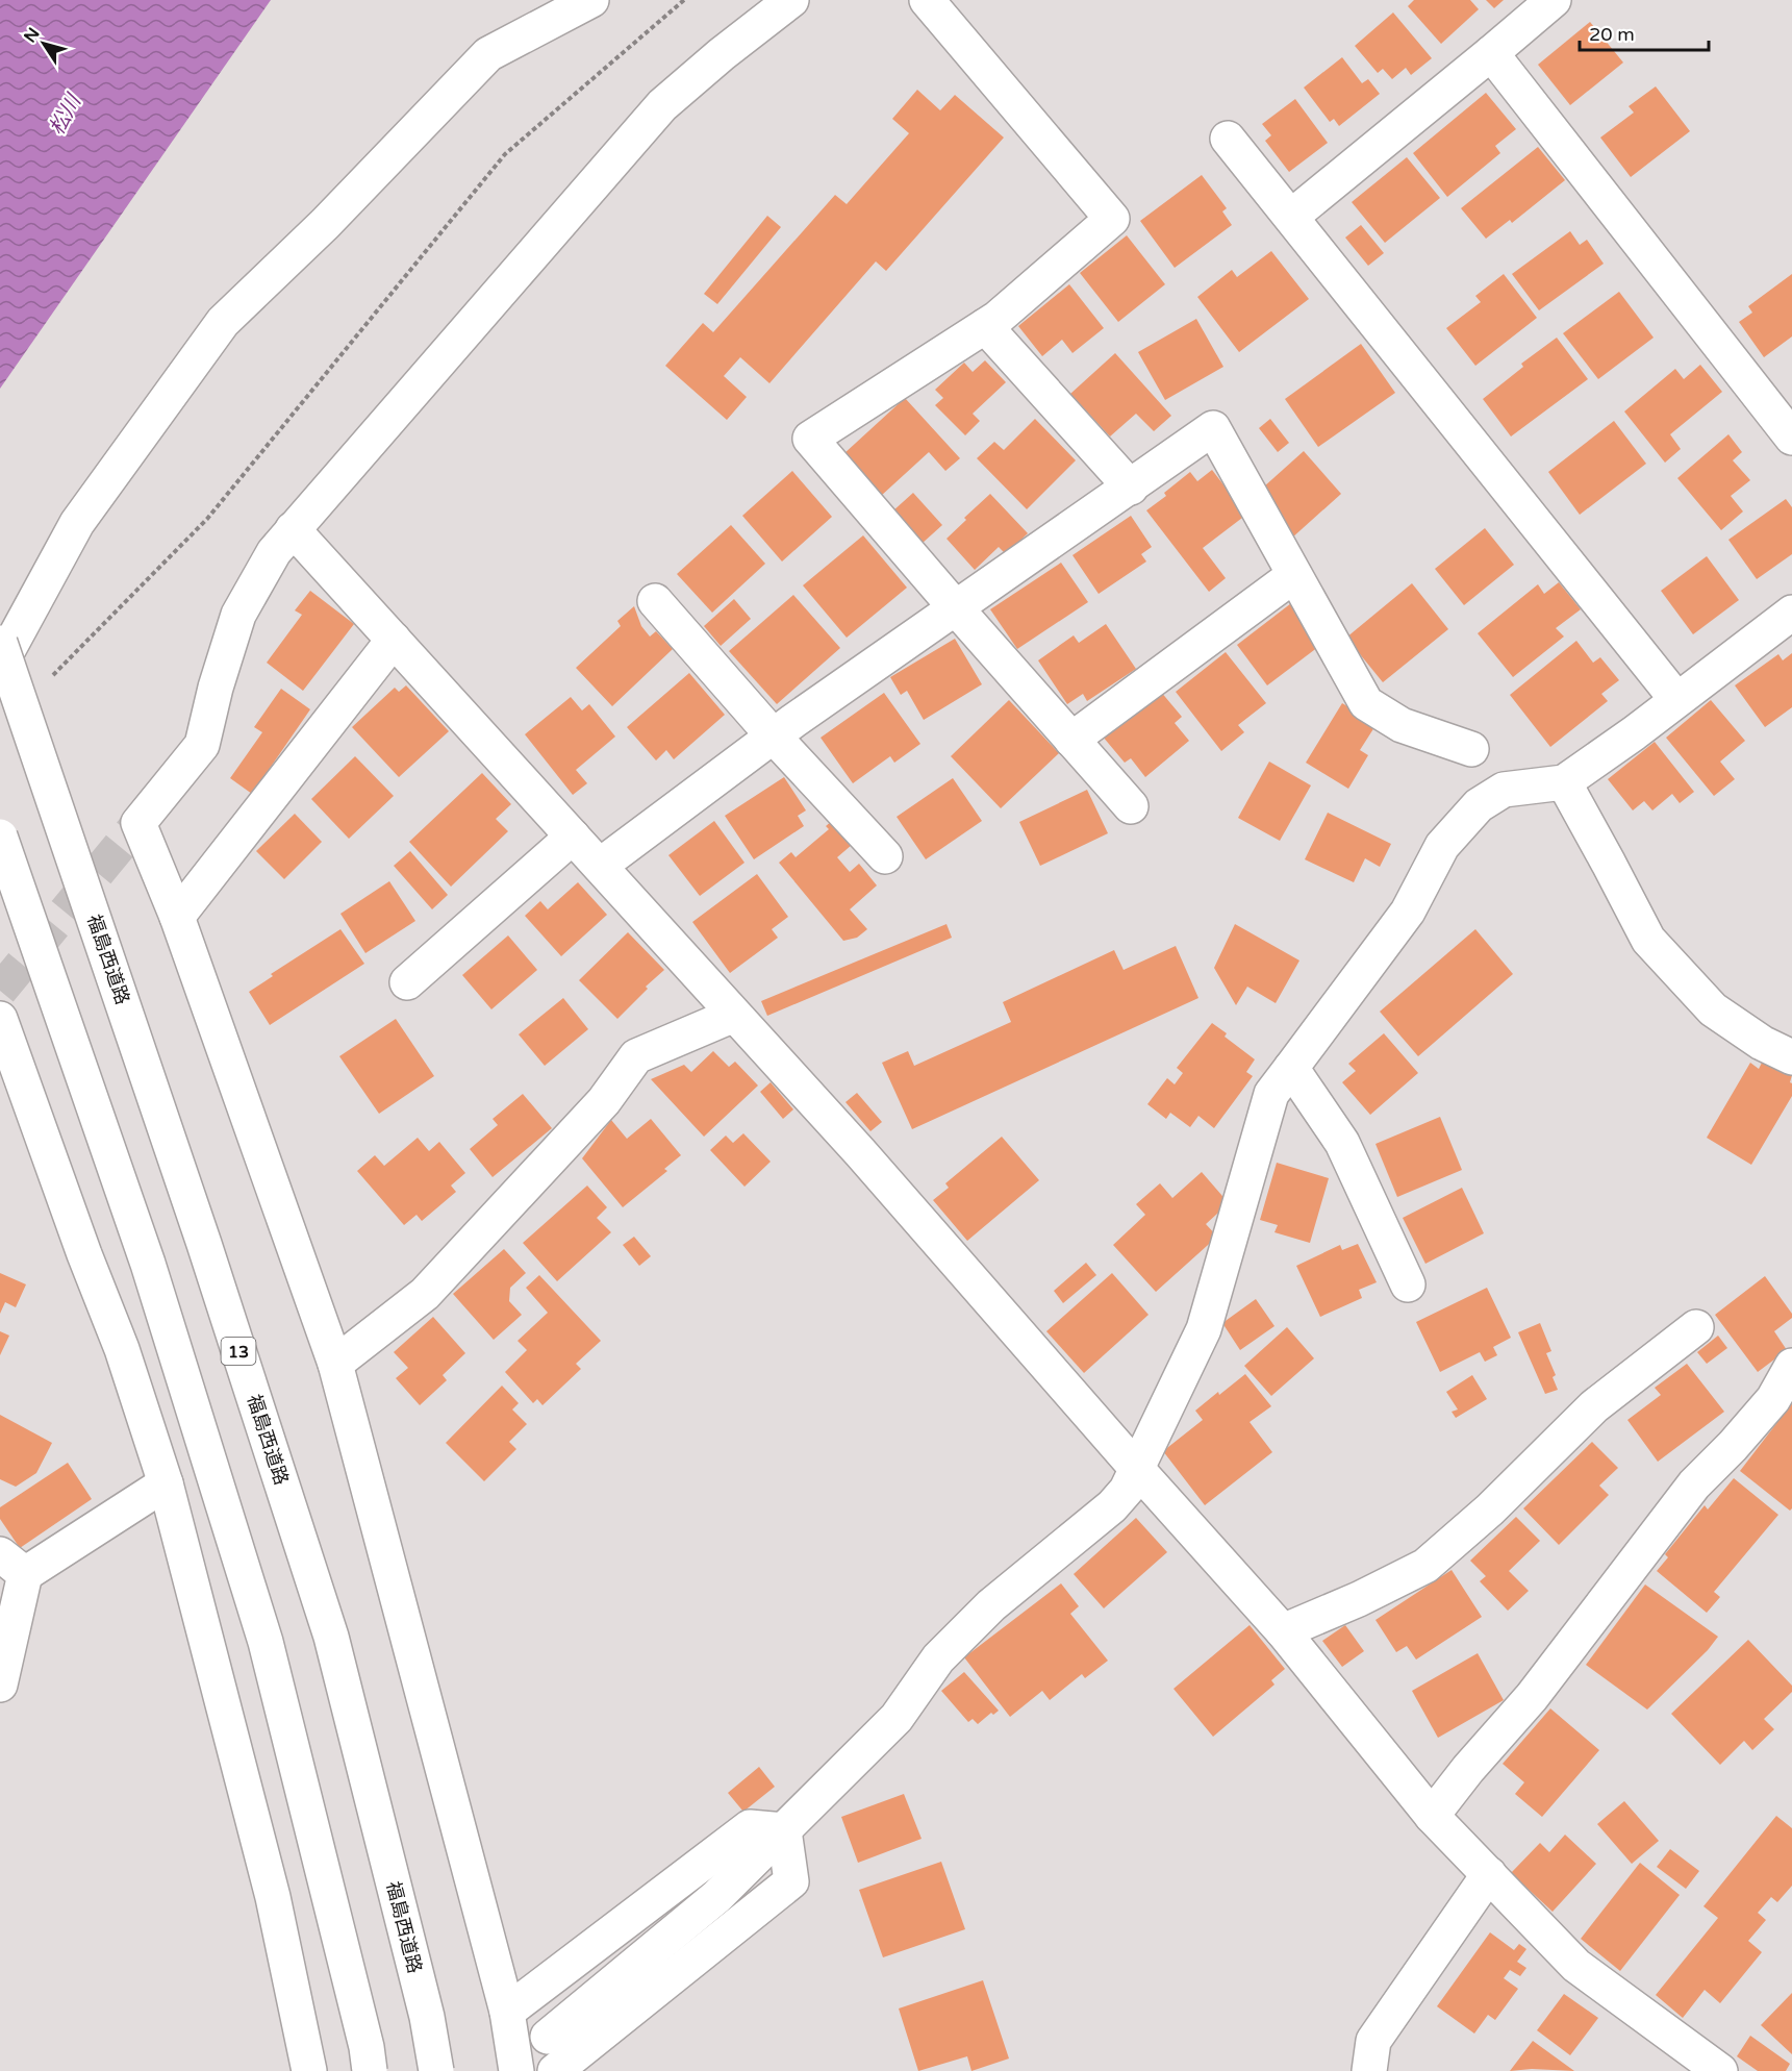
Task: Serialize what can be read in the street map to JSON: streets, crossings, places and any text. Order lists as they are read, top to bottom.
{
  "streets": {
    "main road": ["福島西道路", "13"]
  },
  "water": ["松川"],
  "scale_bar": "20 m",
  "north": "top left"
}
